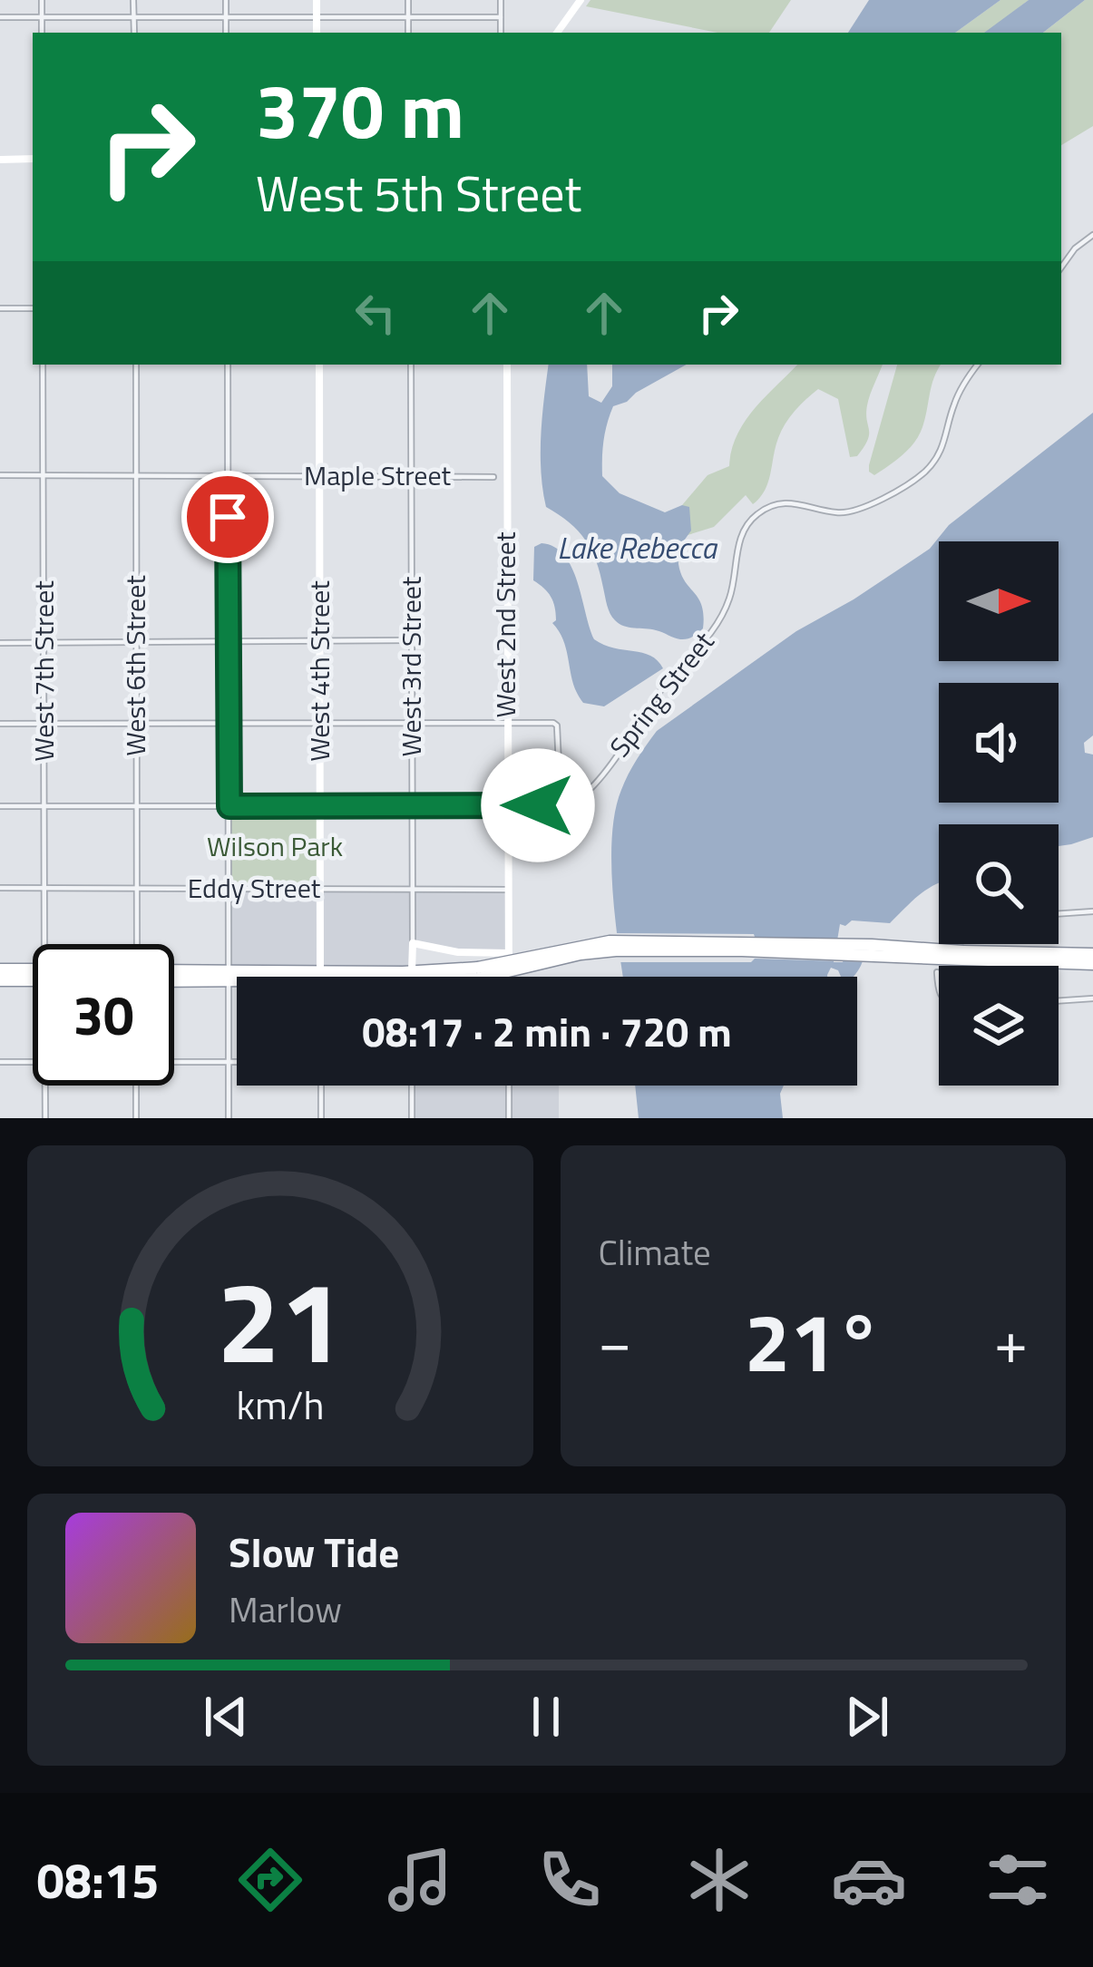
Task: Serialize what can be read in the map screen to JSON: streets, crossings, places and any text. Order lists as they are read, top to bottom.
{
  "streets": {
    "street": [
      "Maple Street",
      "West 2nd Street",
      "West 6th Street",
      "West 3rd Street",
      "West 7th Street",
      "West 4th Street",
      "Spring Street",
      "Eddy Street"
    ]
  },
  "crossings": [
    ["Maple Street", "West 6th Street"],
    ["Maple Street", "West 3rd Street"],
    ["Maple Street", "West 7th Street"],
    ["Maple Street", "West 4th Street"],
    ["West 2nd Street", "Eddy Street"],
    ["West 6th Street", "Eddy Street"],
    ["West 3rd Street", "Eddy Street"],
    ["West 7th Street", "Eddy Street"],
    ["West 4th Street", "Eddy Street"]
  ],
  "water": ["Lake Rebecca"],
  "parks": ["Wilson Park"],
  "north": "right",
  "page": {
    "turn": ["370 m", "West 5th Street"],
    "limit": "30",
    "trip": "08:17 · 2 min · 720 m",
    "tile": "Climate",
    "heat": ["−", "21°", "+"],
    "song": ["Slow Tide", "Marlow"],
    "tabs": "08:15",
    "gauge": ["21", "km/h"]
  }
}
